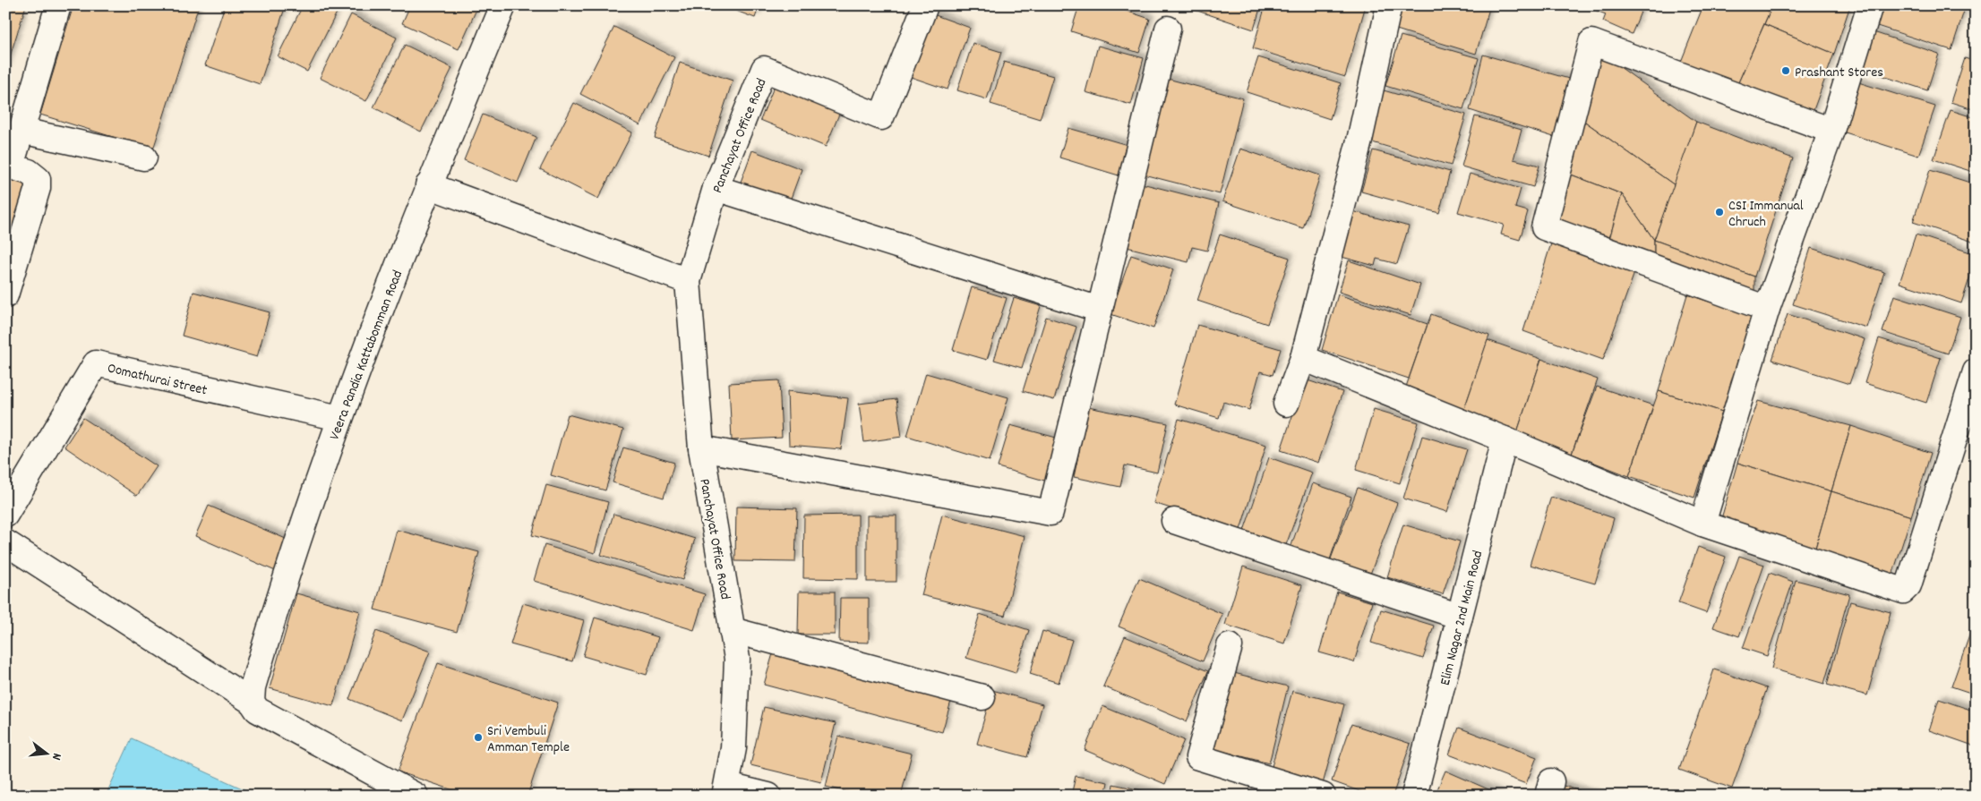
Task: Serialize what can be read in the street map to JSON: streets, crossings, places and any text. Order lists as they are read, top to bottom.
{
  "streets": {
    "street": [
      "Panchayat Office Road",
      "Veera Pandia Kattabomman Road",
      "Oomathurai Street",
      "Elim Nagar 2nd Main Road"
    ]
  },
  "crossings": [
    ["Veera Pandia Kattabomman Road", "Oomathurai Street"]
  ],
  "places": ["Prashant Stores", "CSI Immanual Chruch", "Sri Vembuli Amman Temple"],
  "north": "right"
}
